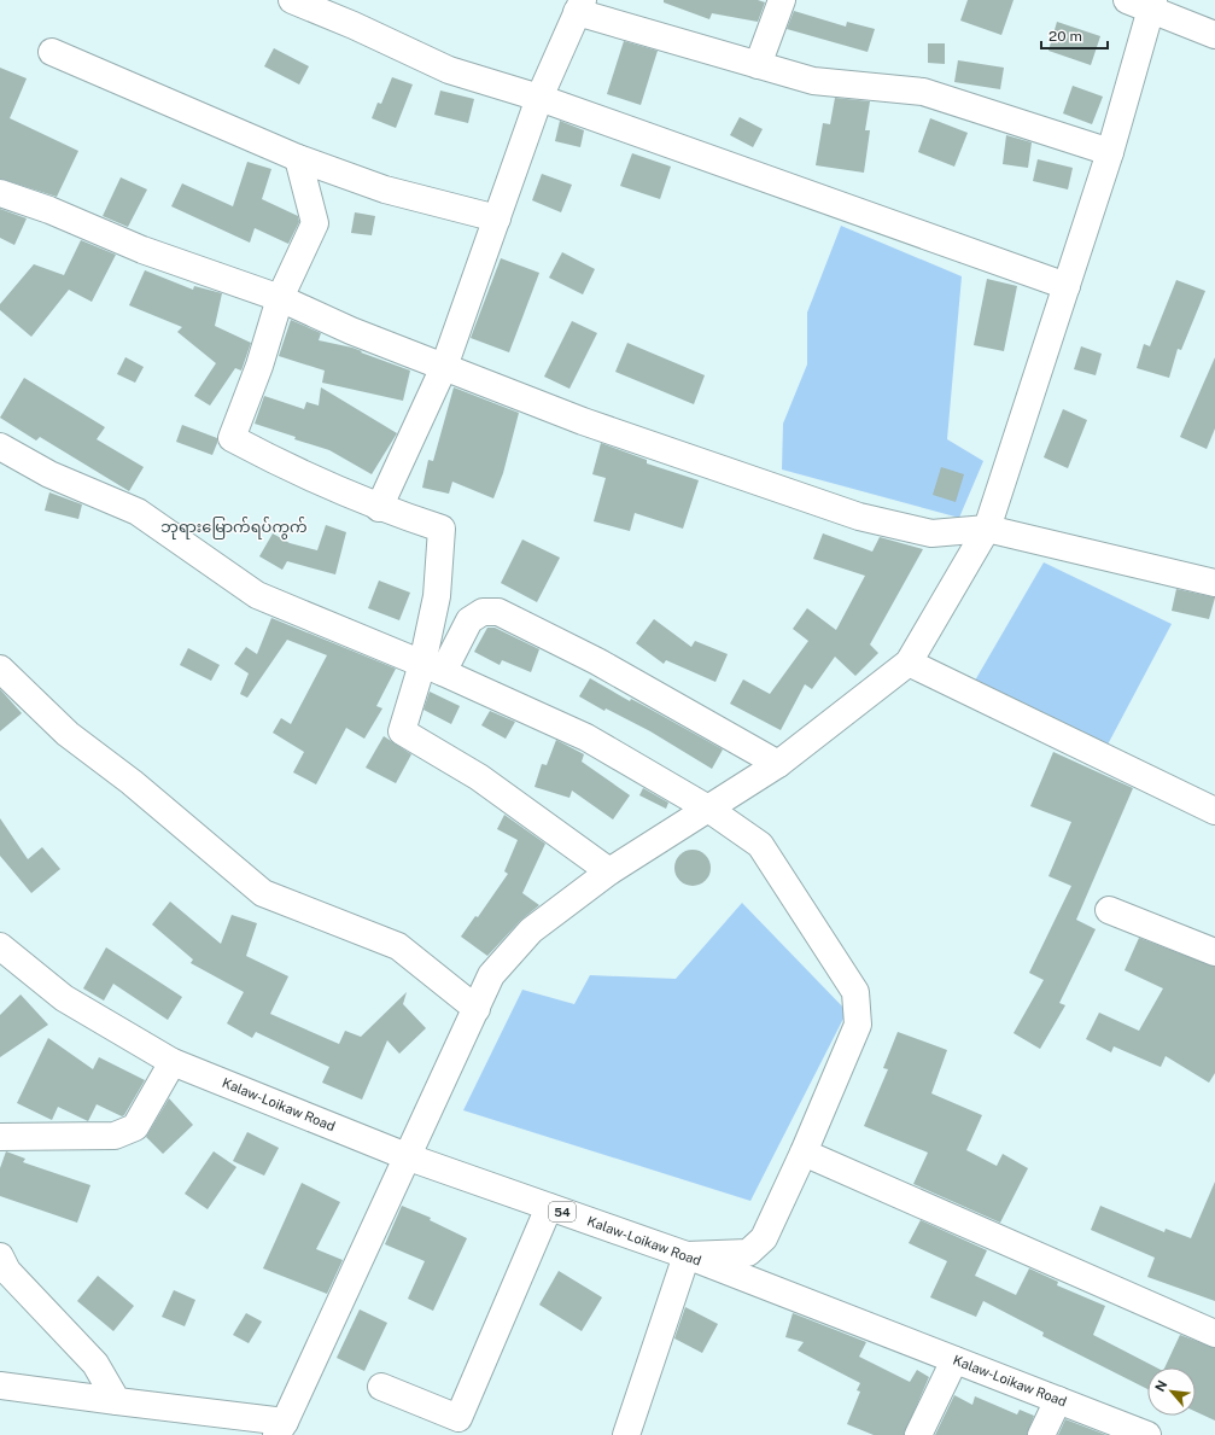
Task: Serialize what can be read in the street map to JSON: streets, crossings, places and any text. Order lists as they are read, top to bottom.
{
  "streets": {
    "street": ["Kalaw-Loikaw Road", "54"]
  },
  "districts": ["ဘုရားမြောက်ရပ်ကွက်"],
  "scale_bar": "20 m",
  "north": "top left"
}
